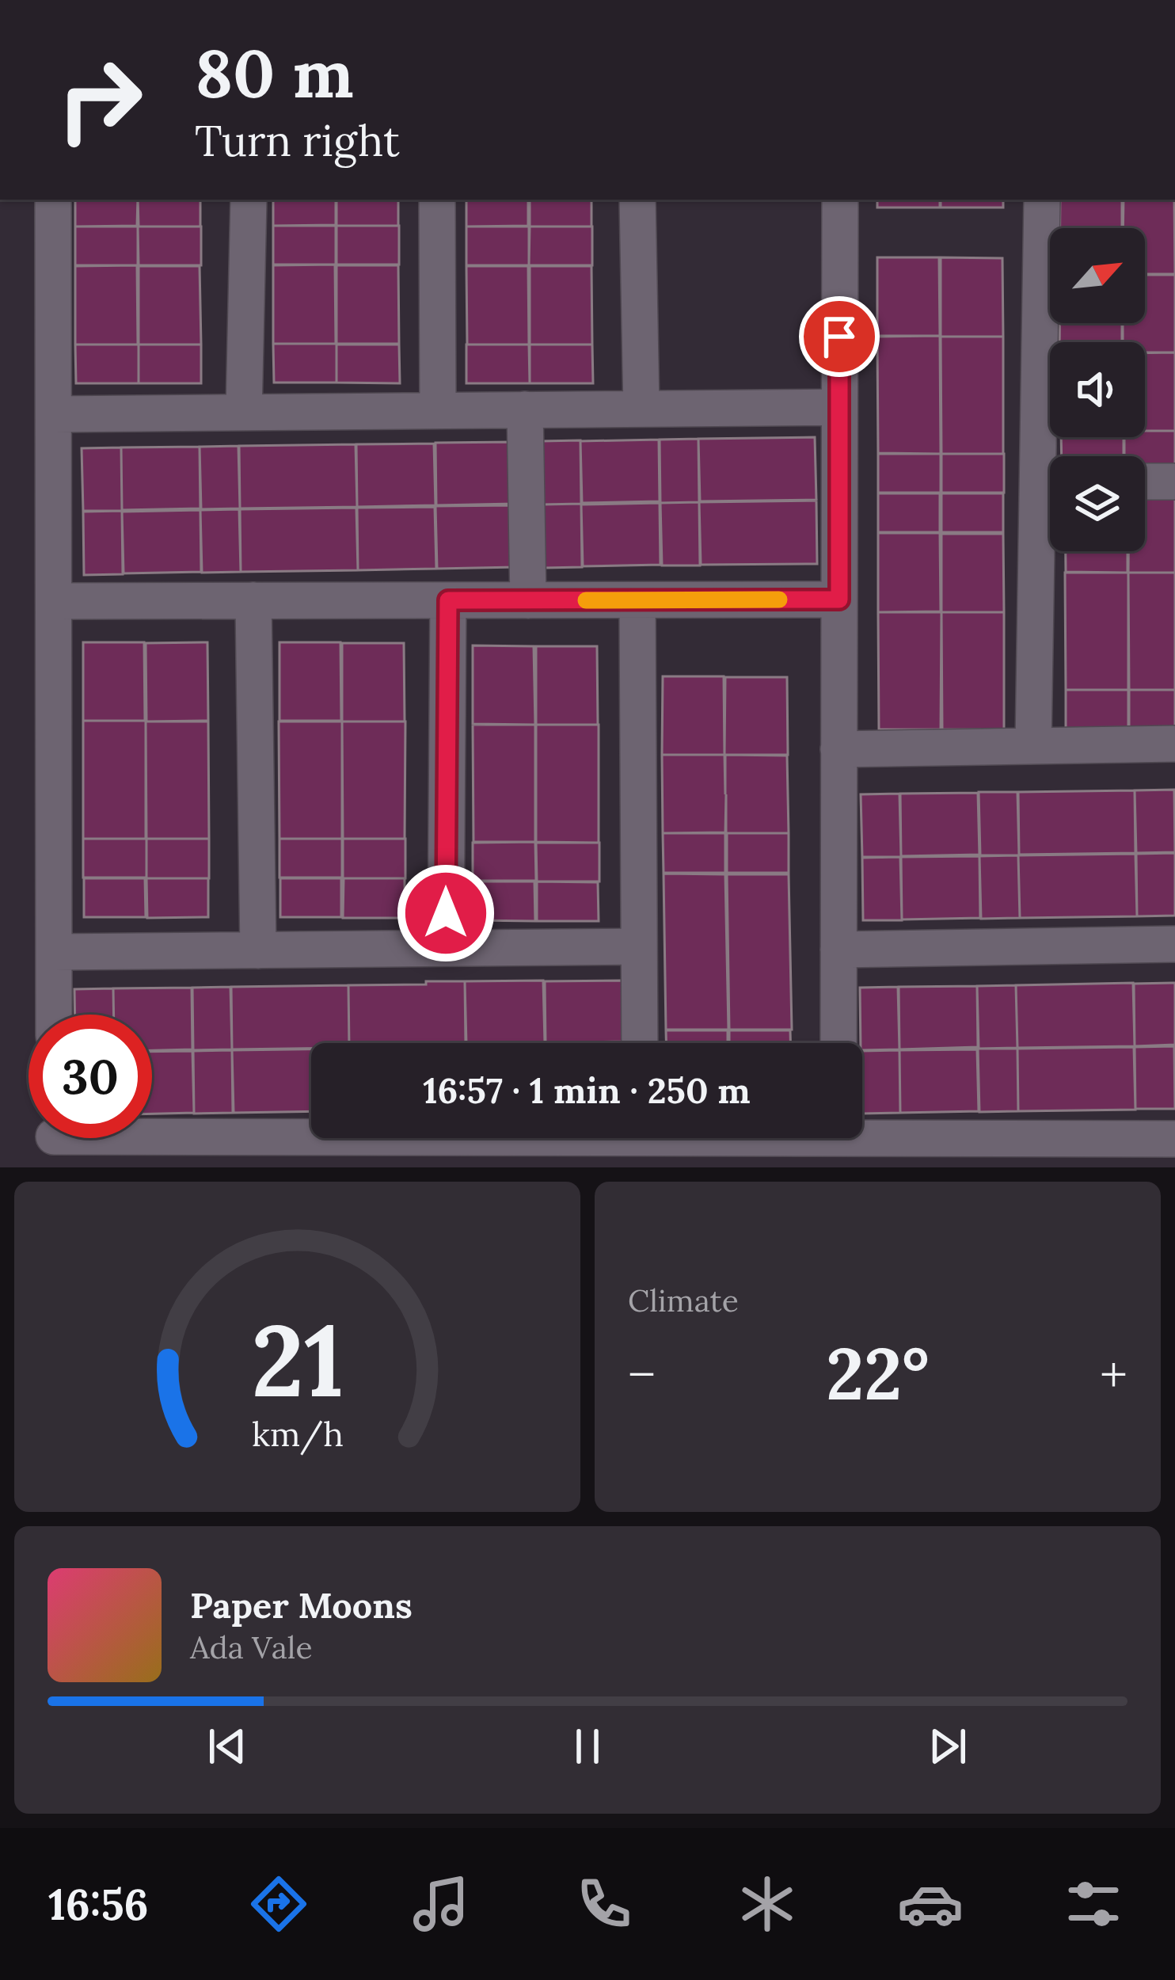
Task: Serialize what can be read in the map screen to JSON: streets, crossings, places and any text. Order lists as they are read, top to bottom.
{
  "north": "top right",
  "page": {
    "turn": ["80 m", "Turn right"],
    "limit": "30",
    "trip": "16:57 · 1 min · 250 m",
    "tile": "Climate",
    "heat": ["−", "22°", "+"],
    "song": ["Paper Moons", "Ada Vale"],
    "tabs": "16:56",
    "gauge": ["21", "km/h"]
  }
}
